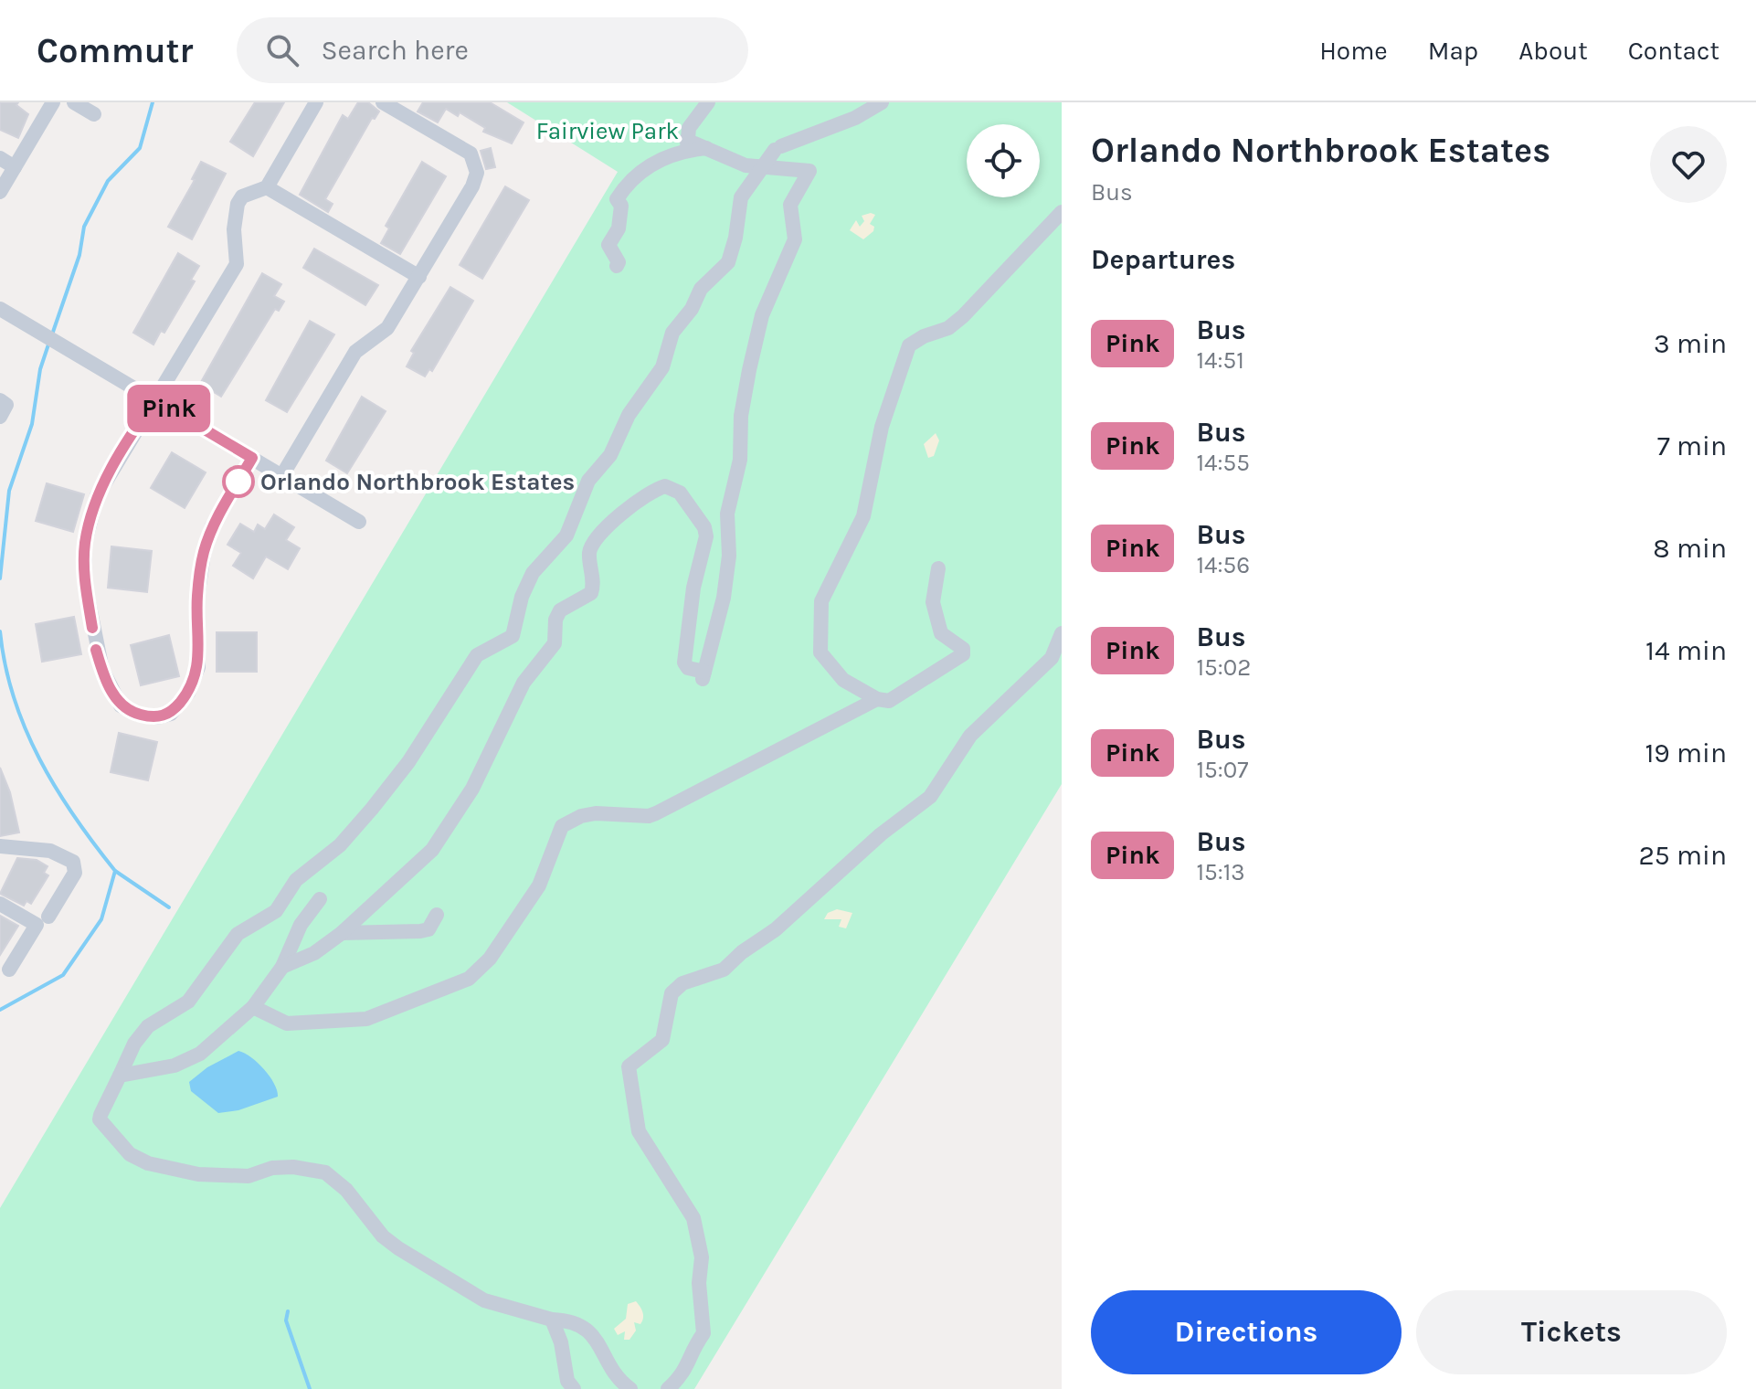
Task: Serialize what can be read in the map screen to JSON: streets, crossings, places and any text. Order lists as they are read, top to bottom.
{
  "parks": ["Fairview Park"],
  "places": ["Orlando Northbrook Estates"],
  "lines": ["bus line Pink"],
  "page": {
    "header": "Commutr",
    "search": "Search here",
    "nav": [
      "Home",
      "Map",
      "About",
      "Contact"
    ],
    "on_map": "Pink",
    "heading": [
      ["Orlando Northbrook Estates", "Bus"],
      "Departures"
    ],
    "list": [
      {
        "mark": "Pink",
        "name": "Bus",
        "note": "14:51",
        "value": "3 min"
      },
      {
        "mark": "Pink",
        "name": "Bus",
        "note": "14:55",
        "value": "7 min"
      },
      {
        "mark": "Pink",
        "name": "Bus",
        "note": "14:56",
        "value": "8 min"
      },
      {
        "mark": "Pink",
        "name": "Bus",
        "note": "15:02",
        "value": "14 min"
      },
      {
        "mark": "Pink",
        "name": "Bus",
        "note": "15:07",
        "value": "19 min"
      },
      {
        "mark": "Pink",
        "name": "Bus",
        "note": "15:13",
        "value": "25 min"
      }
    ],
    "buttons": ["Directions", "Tickets"]
  }
}
